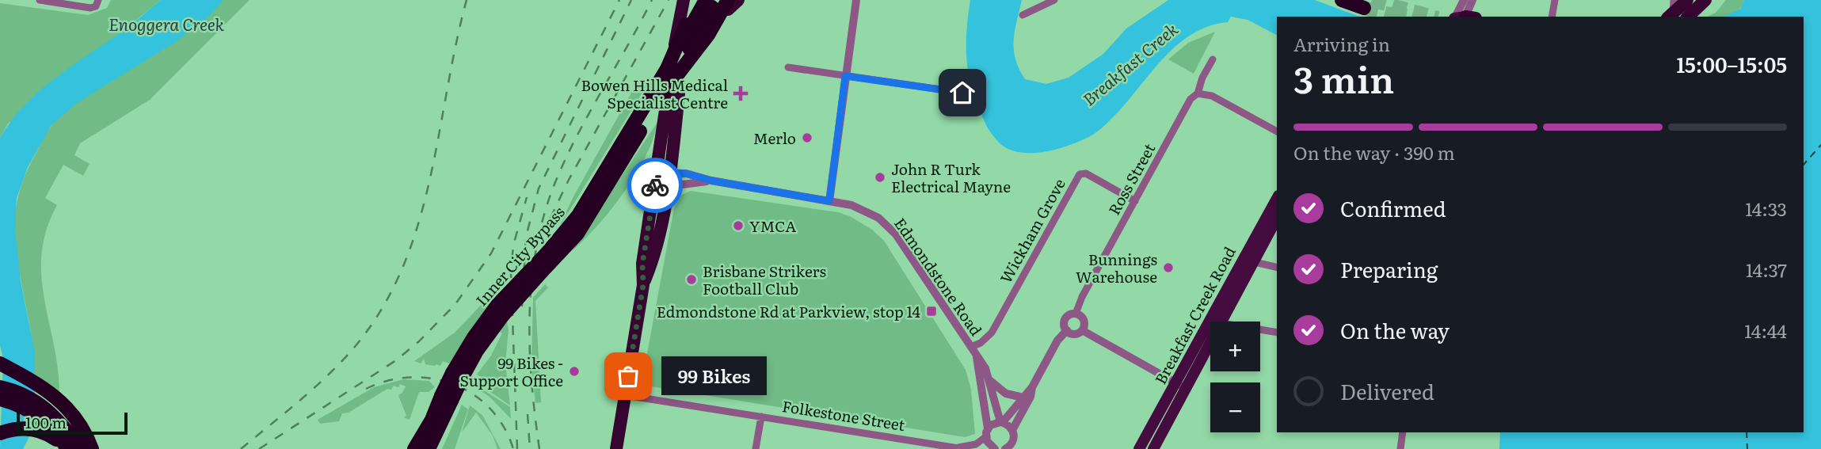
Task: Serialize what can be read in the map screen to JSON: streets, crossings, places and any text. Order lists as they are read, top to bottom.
{
  "streets": {
    "highway": ["Inner City Bypass"],
    "main road": ["Breakfast Creek Road"],
    "street": [
      "Ross Street",
      "Wickham Grove",
      "Edmondstone Road",
      "Folkestone Street"
    ]
  },
  "crossings": [
    ["Ross Street", "Wickham Grove"],
    ["Wickham Grove", "Edmondstone Road"],
    ["Edmondstone Road", "Folkestone Street"]
  ],
  "water": ["Enoggera Creek", "Breakfast Creek"],
  "places": {
    "health": ["Bowen Hills Medical Specialist Centre"],
    "other": [
      "Merlo",
      "John R Turk Electrical Mayne",
      "YMCA",
      "Bunnings Warehouse",
      "Brisbane Strikers Football Club",
      "99 Bikes - Support Office",
      "99 Bikes"
    ],
    "transit": ["Edmondstone Rd at Parkview, stop 14"]
  },
  "scale_bar": "100 m",
  "page": {
    "heading": ["3 min", "Arriving in", "15:00–15:05"],
    "bar": "On the way · 390 m",
    "list": [
      ["Confirmed", "14:33"],
      ["Preparing", "14:37"],
      ["On the way", "14:44"],
      "Delivered"
    ],
    "map_buttons": ["+", "−"],
    "bubble": "99 Bikes",
    "scale": "100 m"
  }
}
